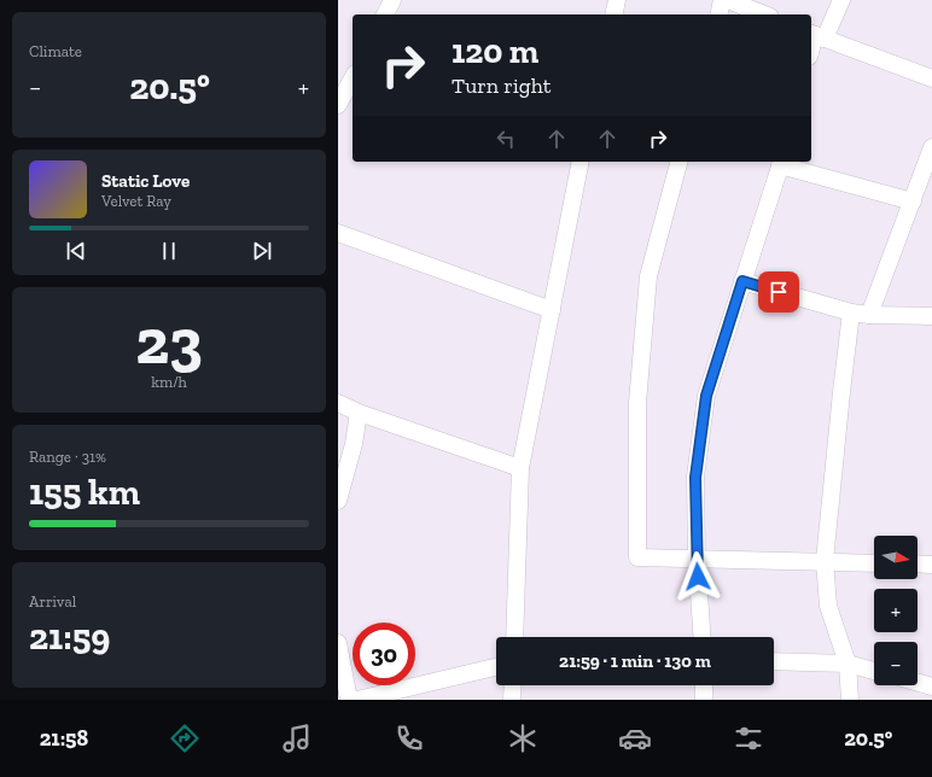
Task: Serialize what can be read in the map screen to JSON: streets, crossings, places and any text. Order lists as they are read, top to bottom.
{
  "north": "right",
  "page": {
    "tile": [
      "Climate",
      ["23", "km/h"],
      ["Range · 31%", "155 km"],
      ["Arrival", "21:59"]
    ],
    "turn": ["120 m", "Turn right"],
    "heat": ["−", "20.5°", "+"],
    "song": ["Static Love", "Velvet Ray"],
    "map_buttons": ["+", "−"],
    "limit": "30",
    "trip": "21:59 · 1 min · 130 m",
    "tabs": ["21:58", "20.5°"]
  }
}
